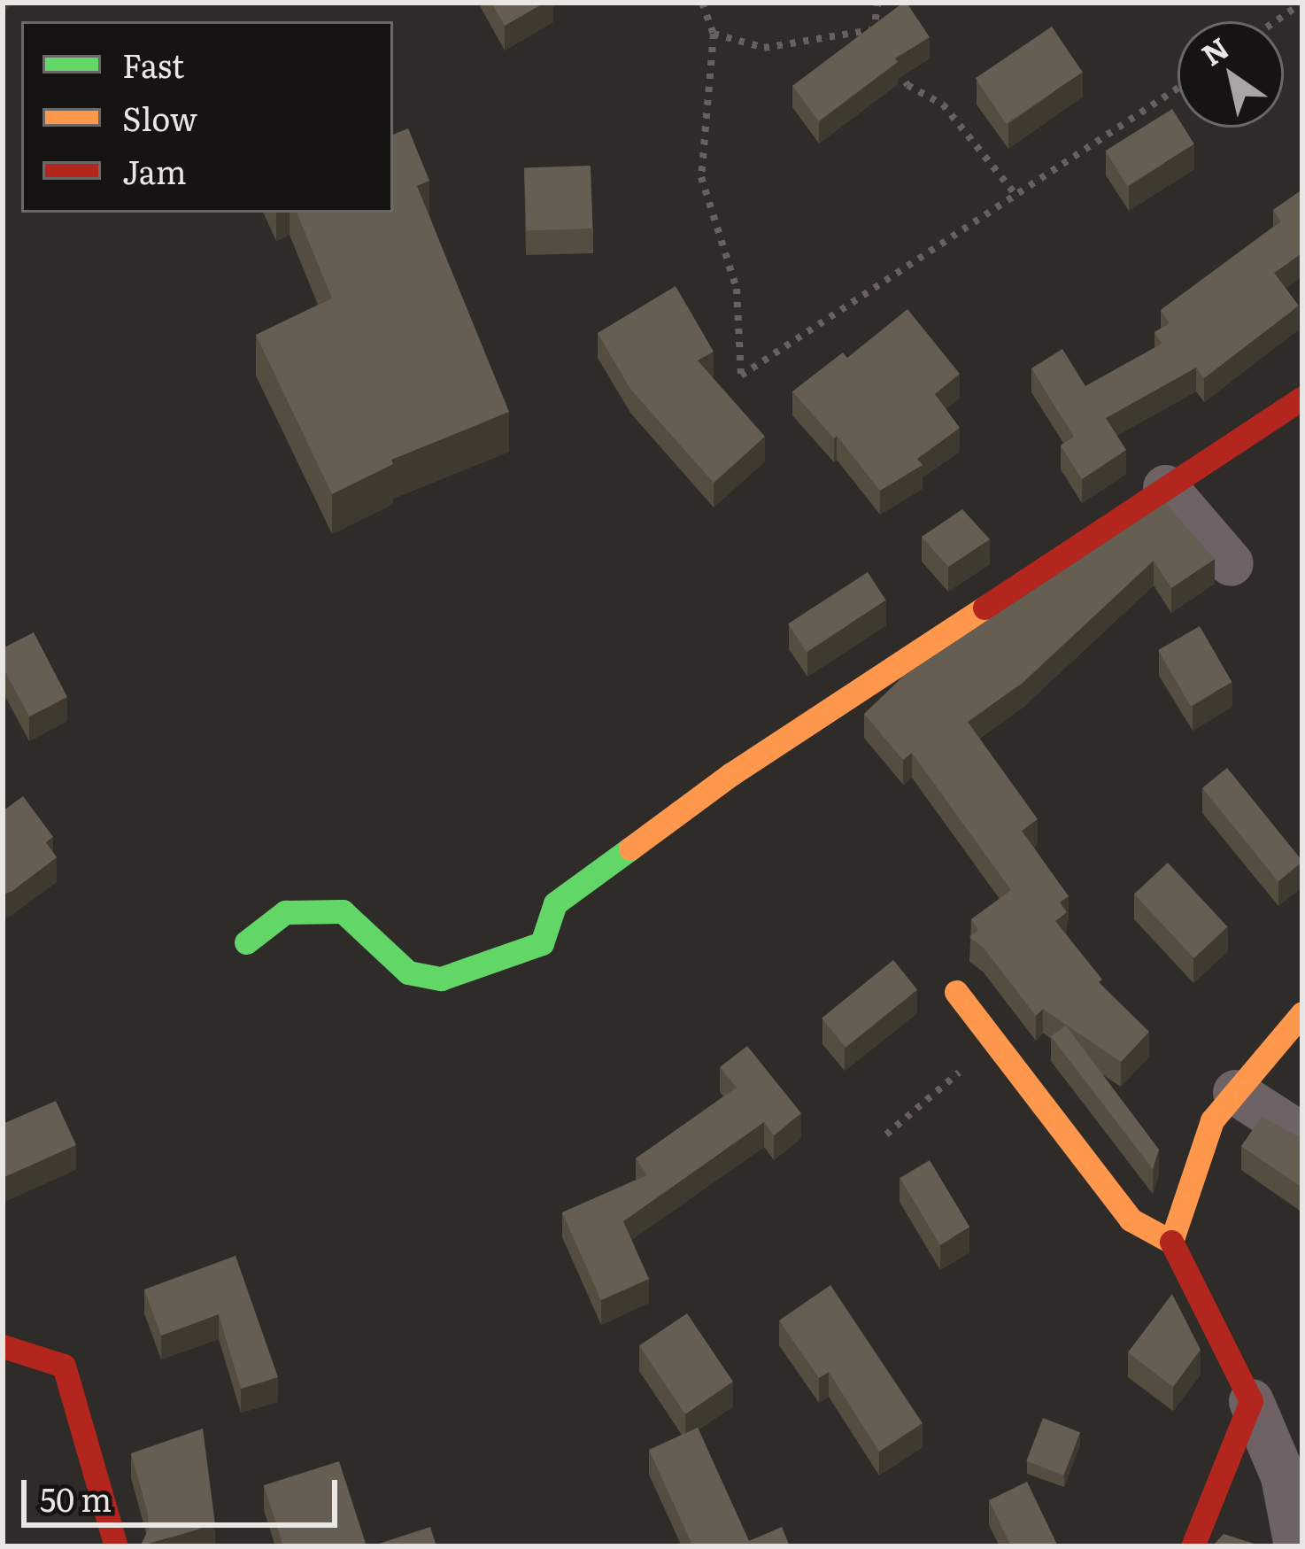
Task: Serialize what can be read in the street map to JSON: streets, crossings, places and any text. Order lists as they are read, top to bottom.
{
  "legend": ["Fast", "Slow", "Jam"],
  "scale_bar": "50 m",
  "north": "top left"
}
